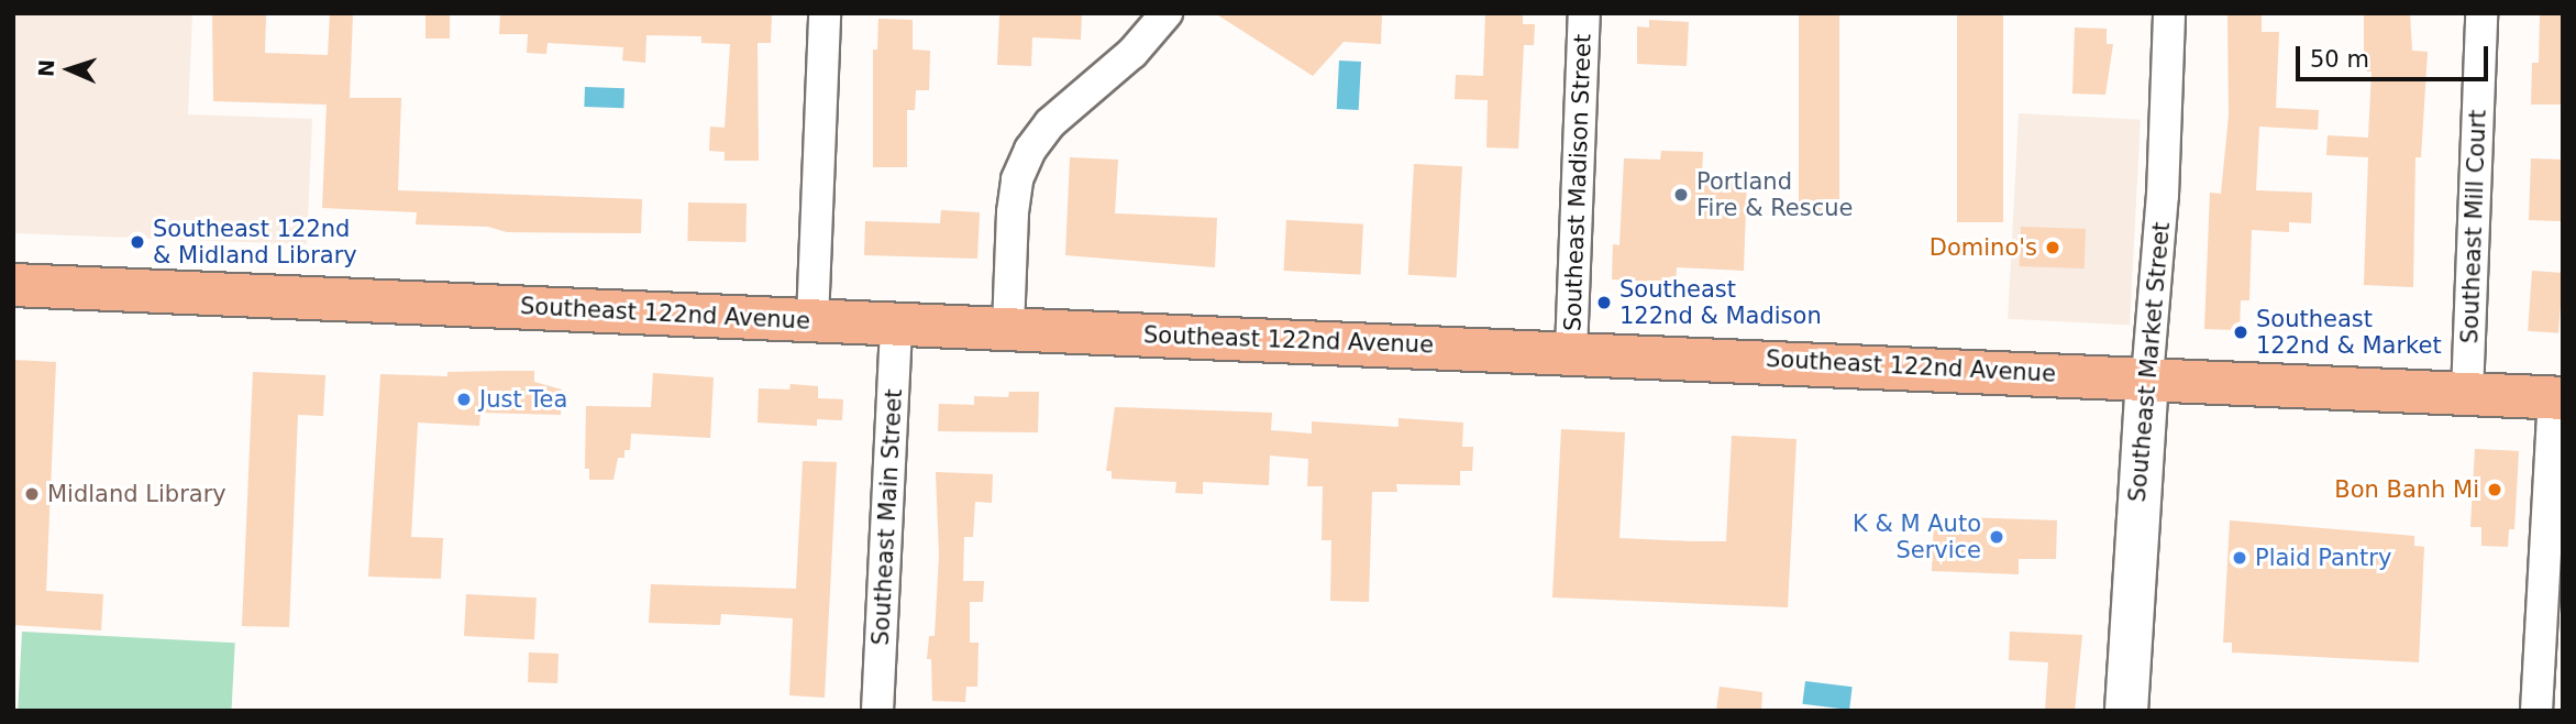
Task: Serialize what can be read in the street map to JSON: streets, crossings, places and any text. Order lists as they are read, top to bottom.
{
  "streets": {
    "main road": ["Southeast 122nd Avenue"],
    "street": [
      "Southeast Madison Street",
      "Southeast Mill Court",
      "Southeast Market Street",
      "Southeast Main Street"
    ]
  },
  "crossings": [
    ["Southeast Madison Street", "Southeast 122nd Avenue"],
    ["Southeast Mill Court", "Southeast 122nd Avenue"],
    ["Southeast 122nd Avenue", "Southeast Market Street"],
    ["Southeast 122nd Avenue", "Southeast Main Street"]
  ],
  "places": [
    "Portland Fire & Rescue",
    "Southeast 122nd & Midland Library",
    "Domino's",
    "Southeast 122nd & Madison",
    "Southeast 122nd & Market",
    "Just Tea",
    "Bon Banh Mi",
    "Midland Library",
    "K & M Auto Service",
    "Plaid Pantry"
  ],
  "scale_bar": "50 m",
  "north": "left"
}
